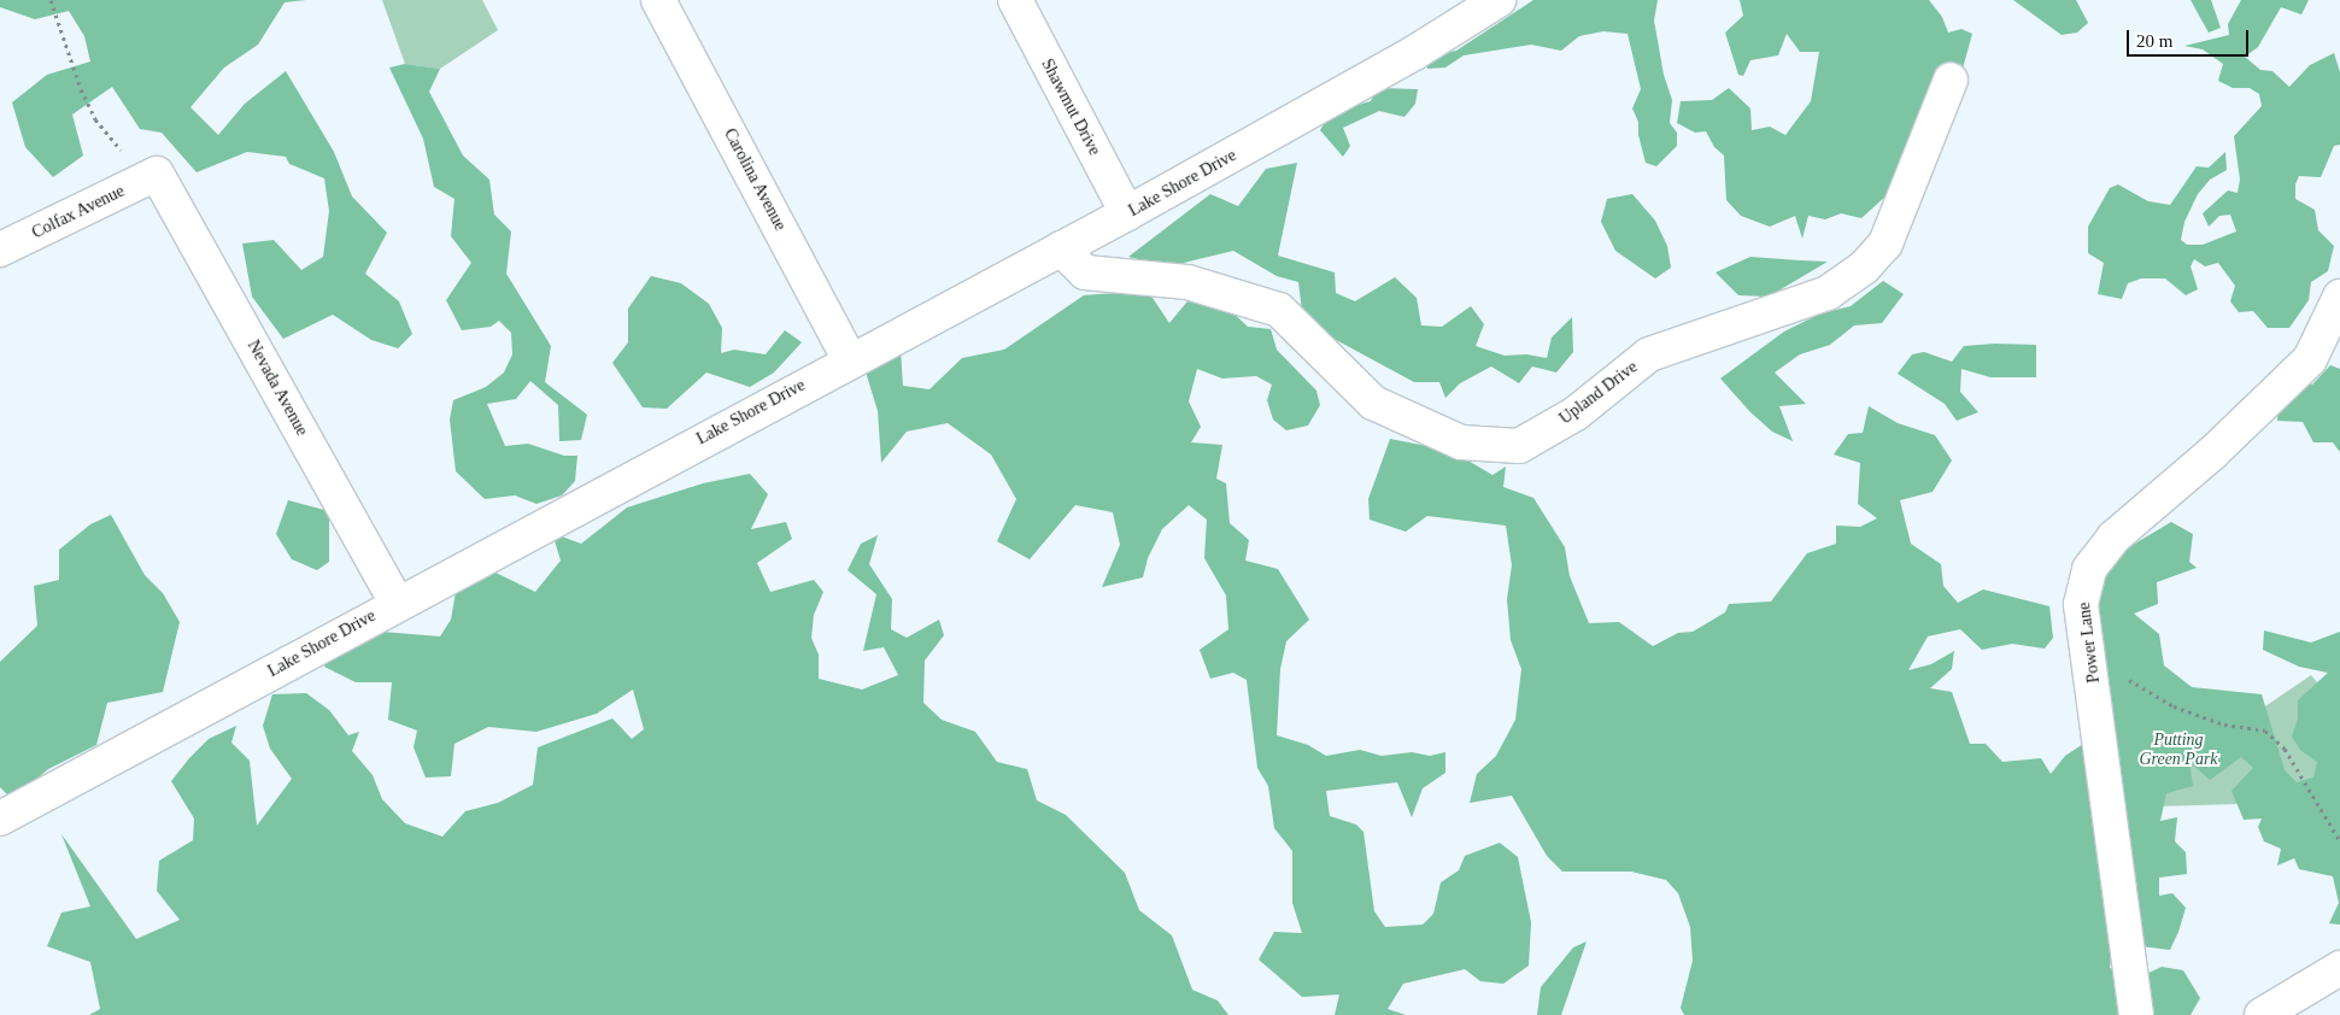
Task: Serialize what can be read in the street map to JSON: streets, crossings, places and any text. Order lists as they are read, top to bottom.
{
  "streets": {
    "street": [
      "Shawmut Drive",
      "Carolina Avenue",
      "Lake Shore Drive",
      "Colfax Avenue",
      "Nevada Avenue",
      "Upland Drive",
      "Power Lane"
    ]
  },
  "crossings": [
    ["Shawmut Drive", "Lake Shore Drive"],
    ["Carolina Avenue", "Lake Shore Drive"],
    ["Lake Shore Drive", "Nevada Avenue"],
    ["Lake Shore Drive", "Upland Drive"],
    ["Colfax Avenue", "Nevada Avenue"]
  ],
  "parks": ["Putting Green Park"],
  "scale_bar": "20 m"
}
